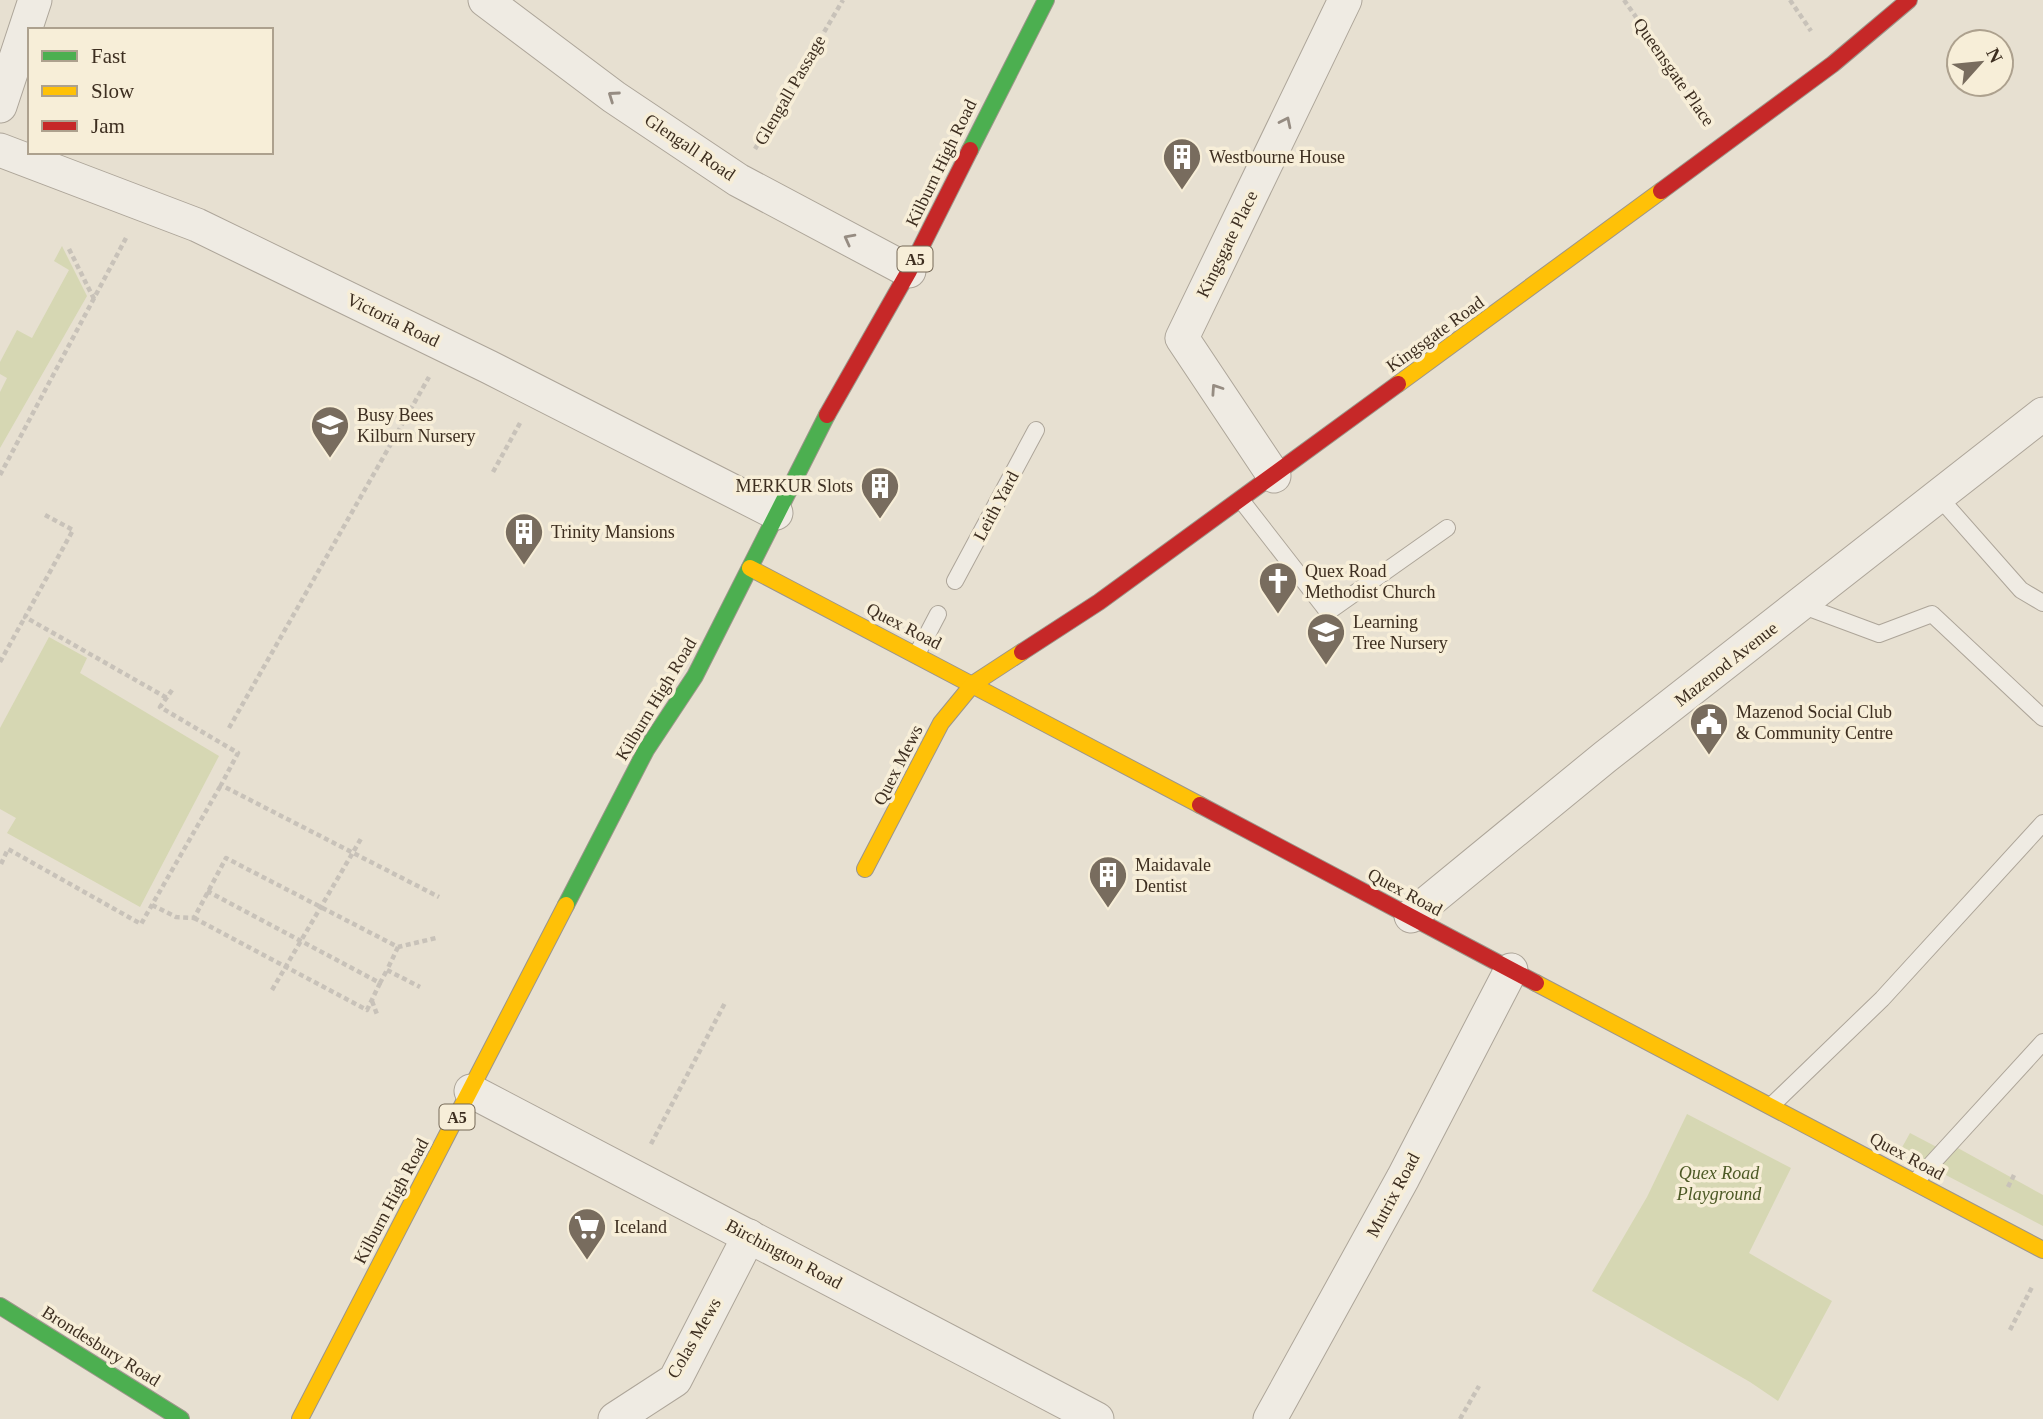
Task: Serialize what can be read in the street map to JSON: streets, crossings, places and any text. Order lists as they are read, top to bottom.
{
  "streets": {
    "main road": [
      "Kilburn High Road",
      "A5",
      "Kingsgate Road",
      "Quex Road",
      "Quex Mews",
      "Brondesbury Road"
    ],
    "street": [
      "Glengall Road",
      "Kingsgate Place",
      "Victoria Road",
      "Mazenod Avenue",
      "Mutrix Road",
      "Birchington Road",
      "Colas Mews"
    ],
    "lane": ["Leith Yard"],
    "path": ["Queensgate Place", "Glengall Passage"]
  },
  "crossings": [
    ["Queensgate Place", "Kingsgate Road"],
    ["Glengall Passage", "Glengall Road"],
    ["Glengall Road", "Kilburn High Road"],
    ["Kilburn High Road", "Victoria Road"],
    ["Kilburn High Road", "Quex Road"],
    ["Kilburn High Road", "Birchington Road"],
    ["Kingsgate Place", "Kingsgate Road"],
    ["Kingsgate Road", "Quex Road"],
    ["Kingsgate Road", "Quex Mews"],
    ["Quex Road", "Mazenod Avenue"],
    ["Quex Road", "Quex Mews"],
    ["Quex Road", "Mutrix Road"],
    ["Birchington Road", "Colas Mews"]
  ],
  "one_way": ["Glengall Road", "Kingsgate Place"],
  "parks": ["Quex Road Playground"],
  "places": {
    "building": [
      "Westbourne House",
      "MERKUR Slots",
      "Trinity Mansions",
      "Maidavale Dentist"
    ],
    "school or university": ["Busy Bees Kilburn Nursery", "Learning Tree Nursery"],
    "church": ["Quex Road Methodist Church"],
    "public building": ["Mazenod Social Club & Community Centre"],
    "supermarket": ["Iceland"]
  },
  "legend": ["Fast", "Slow", "Jam"],
  "north": "top right"
}
